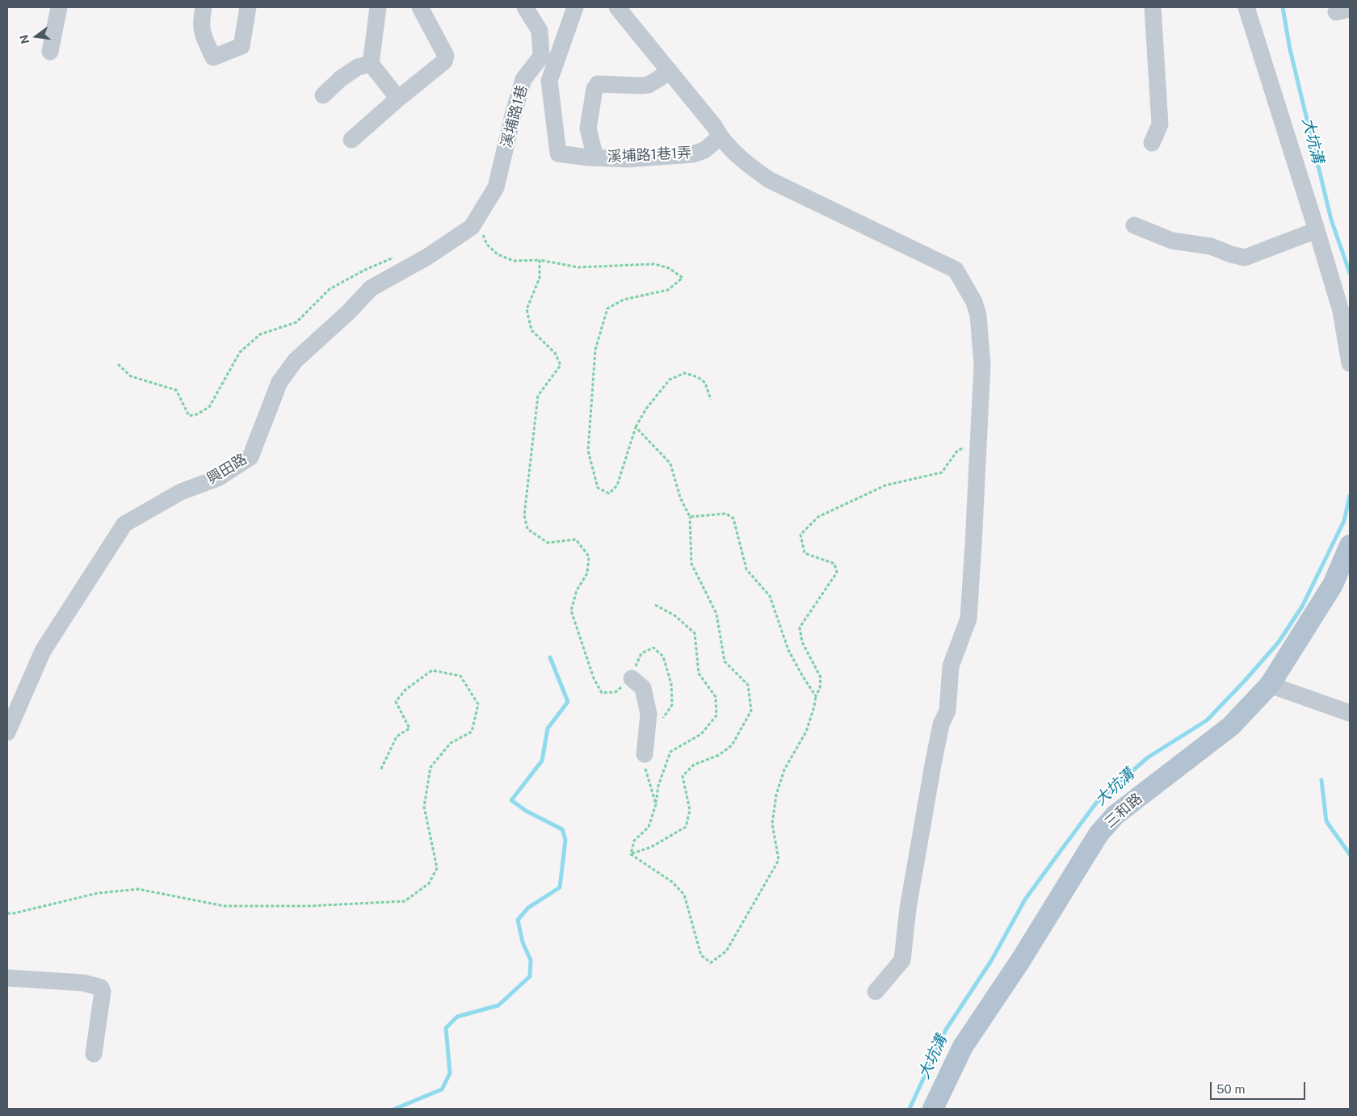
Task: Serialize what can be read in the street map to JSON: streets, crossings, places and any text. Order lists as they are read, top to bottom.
{
  "streets": {
    "main road": ["三和路"],
    "street": ["溪埔路1巷", "溪埔路1巷1弄", "興田路"]
  },
  "crossings": [
    ["溪埔路1巷", "興田路"]
  ],
  "water": ["大坑溝"],
  "scale_bar": "50 m",
  "north": "left"
}
